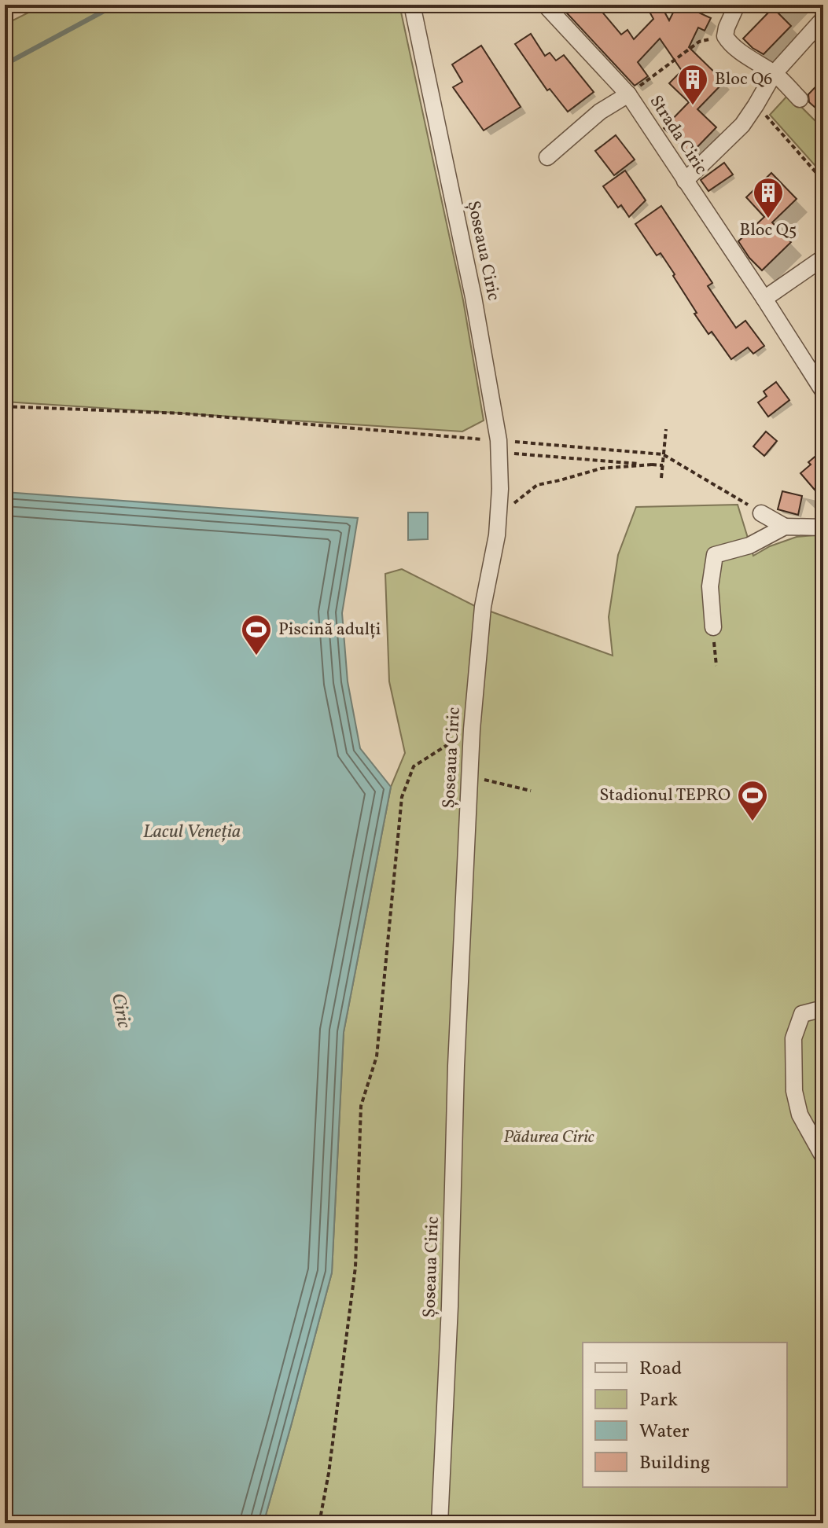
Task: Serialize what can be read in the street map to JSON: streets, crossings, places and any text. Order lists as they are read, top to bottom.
{
  "streets": {
    "street": ["Strada Ciric", "Șoseaua Ciric"]
  },
  "water": ["Lacul Veneția", "Ciric"],
  "parks": ["Pădurea Ciric"],
  "places": {
    "building": ["Bloc Q6", "Bloc Q5"],
    "sports": ["Piscină adulți", "Stadionul TEPRO"]
  },
  "legend": [
    "Road",
    "Park",
    "Water",
    "Building"
  ]
}
